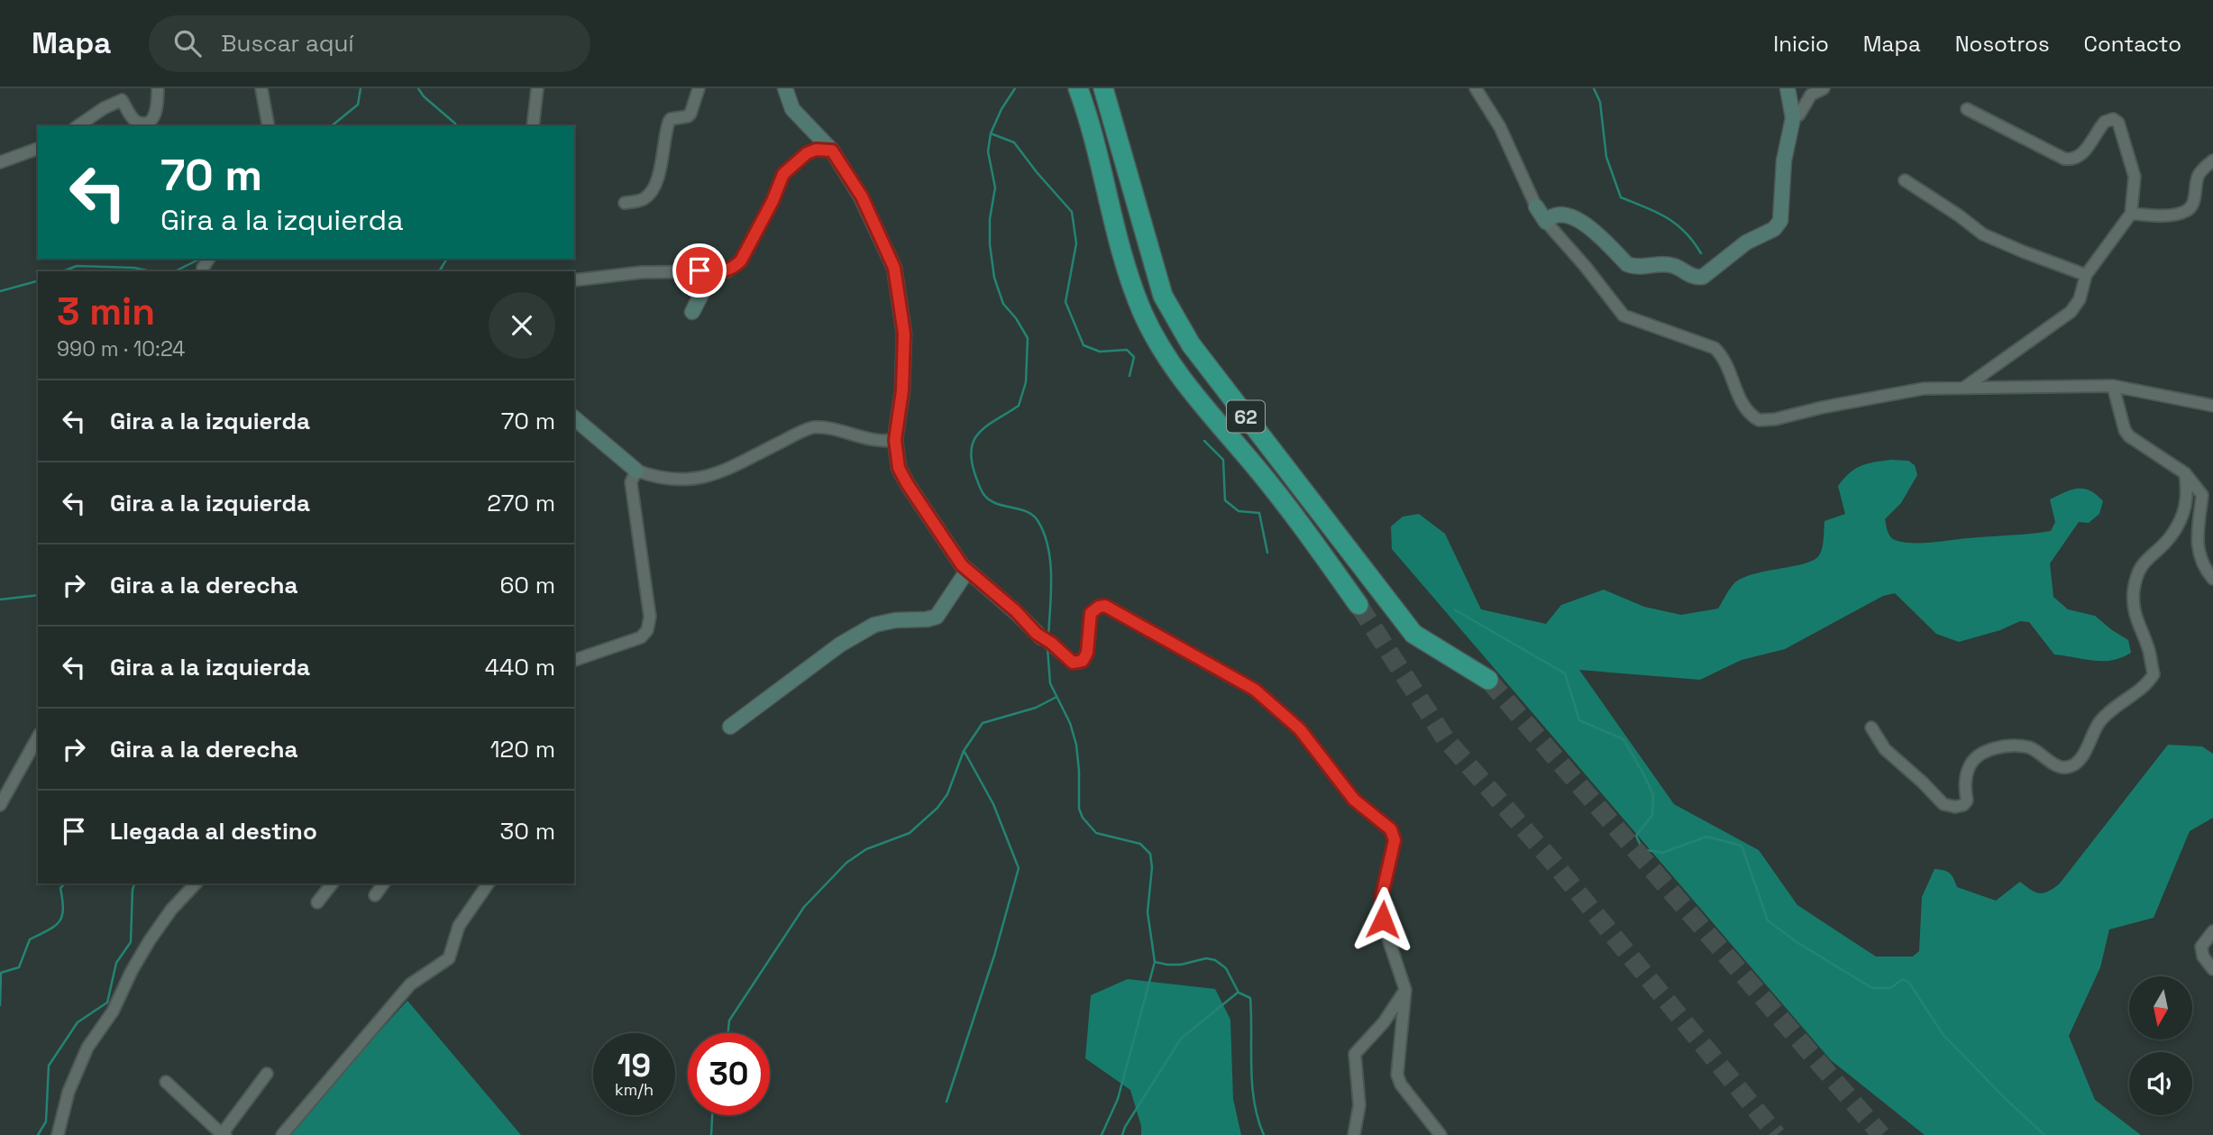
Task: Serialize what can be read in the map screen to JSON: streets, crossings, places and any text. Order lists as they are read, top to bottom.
{
  "streets": {
    "highway": ["62"]
  },
  "north": "bottom",
  "page": {
    "header": "Mapa",
    "search": "Buscar aquí",
    "nav": [
      "Inicio",
      "Mapa",
      "Nosotros",
      "Contacto"
    ],
    "turn": ["70 m", "Gira a la izquierda"],
    "heading": ["3 min", "990 m · 10:24"],
    "list": [
      {
        "name": "Gira a la izquierda",
        "value": "70 m"
      },
      {
        "name": "Gira a la izquierda",
        "value": "270 m"
      },
      {
        "name": "Gira a la derecha",
        "value": "60 m"
      },
      {
        "name": "Gira a la izquierda",
        "value": "440 m"
      },
      {
        "name": "Gira a la derecha",
        "value": "120 m"
      },
      {
        "name": "Llegada al destino",
        "value": "30 m"
      }
    ],
    "speed": "19 km/h",
    "limit": "30"
  }
}
